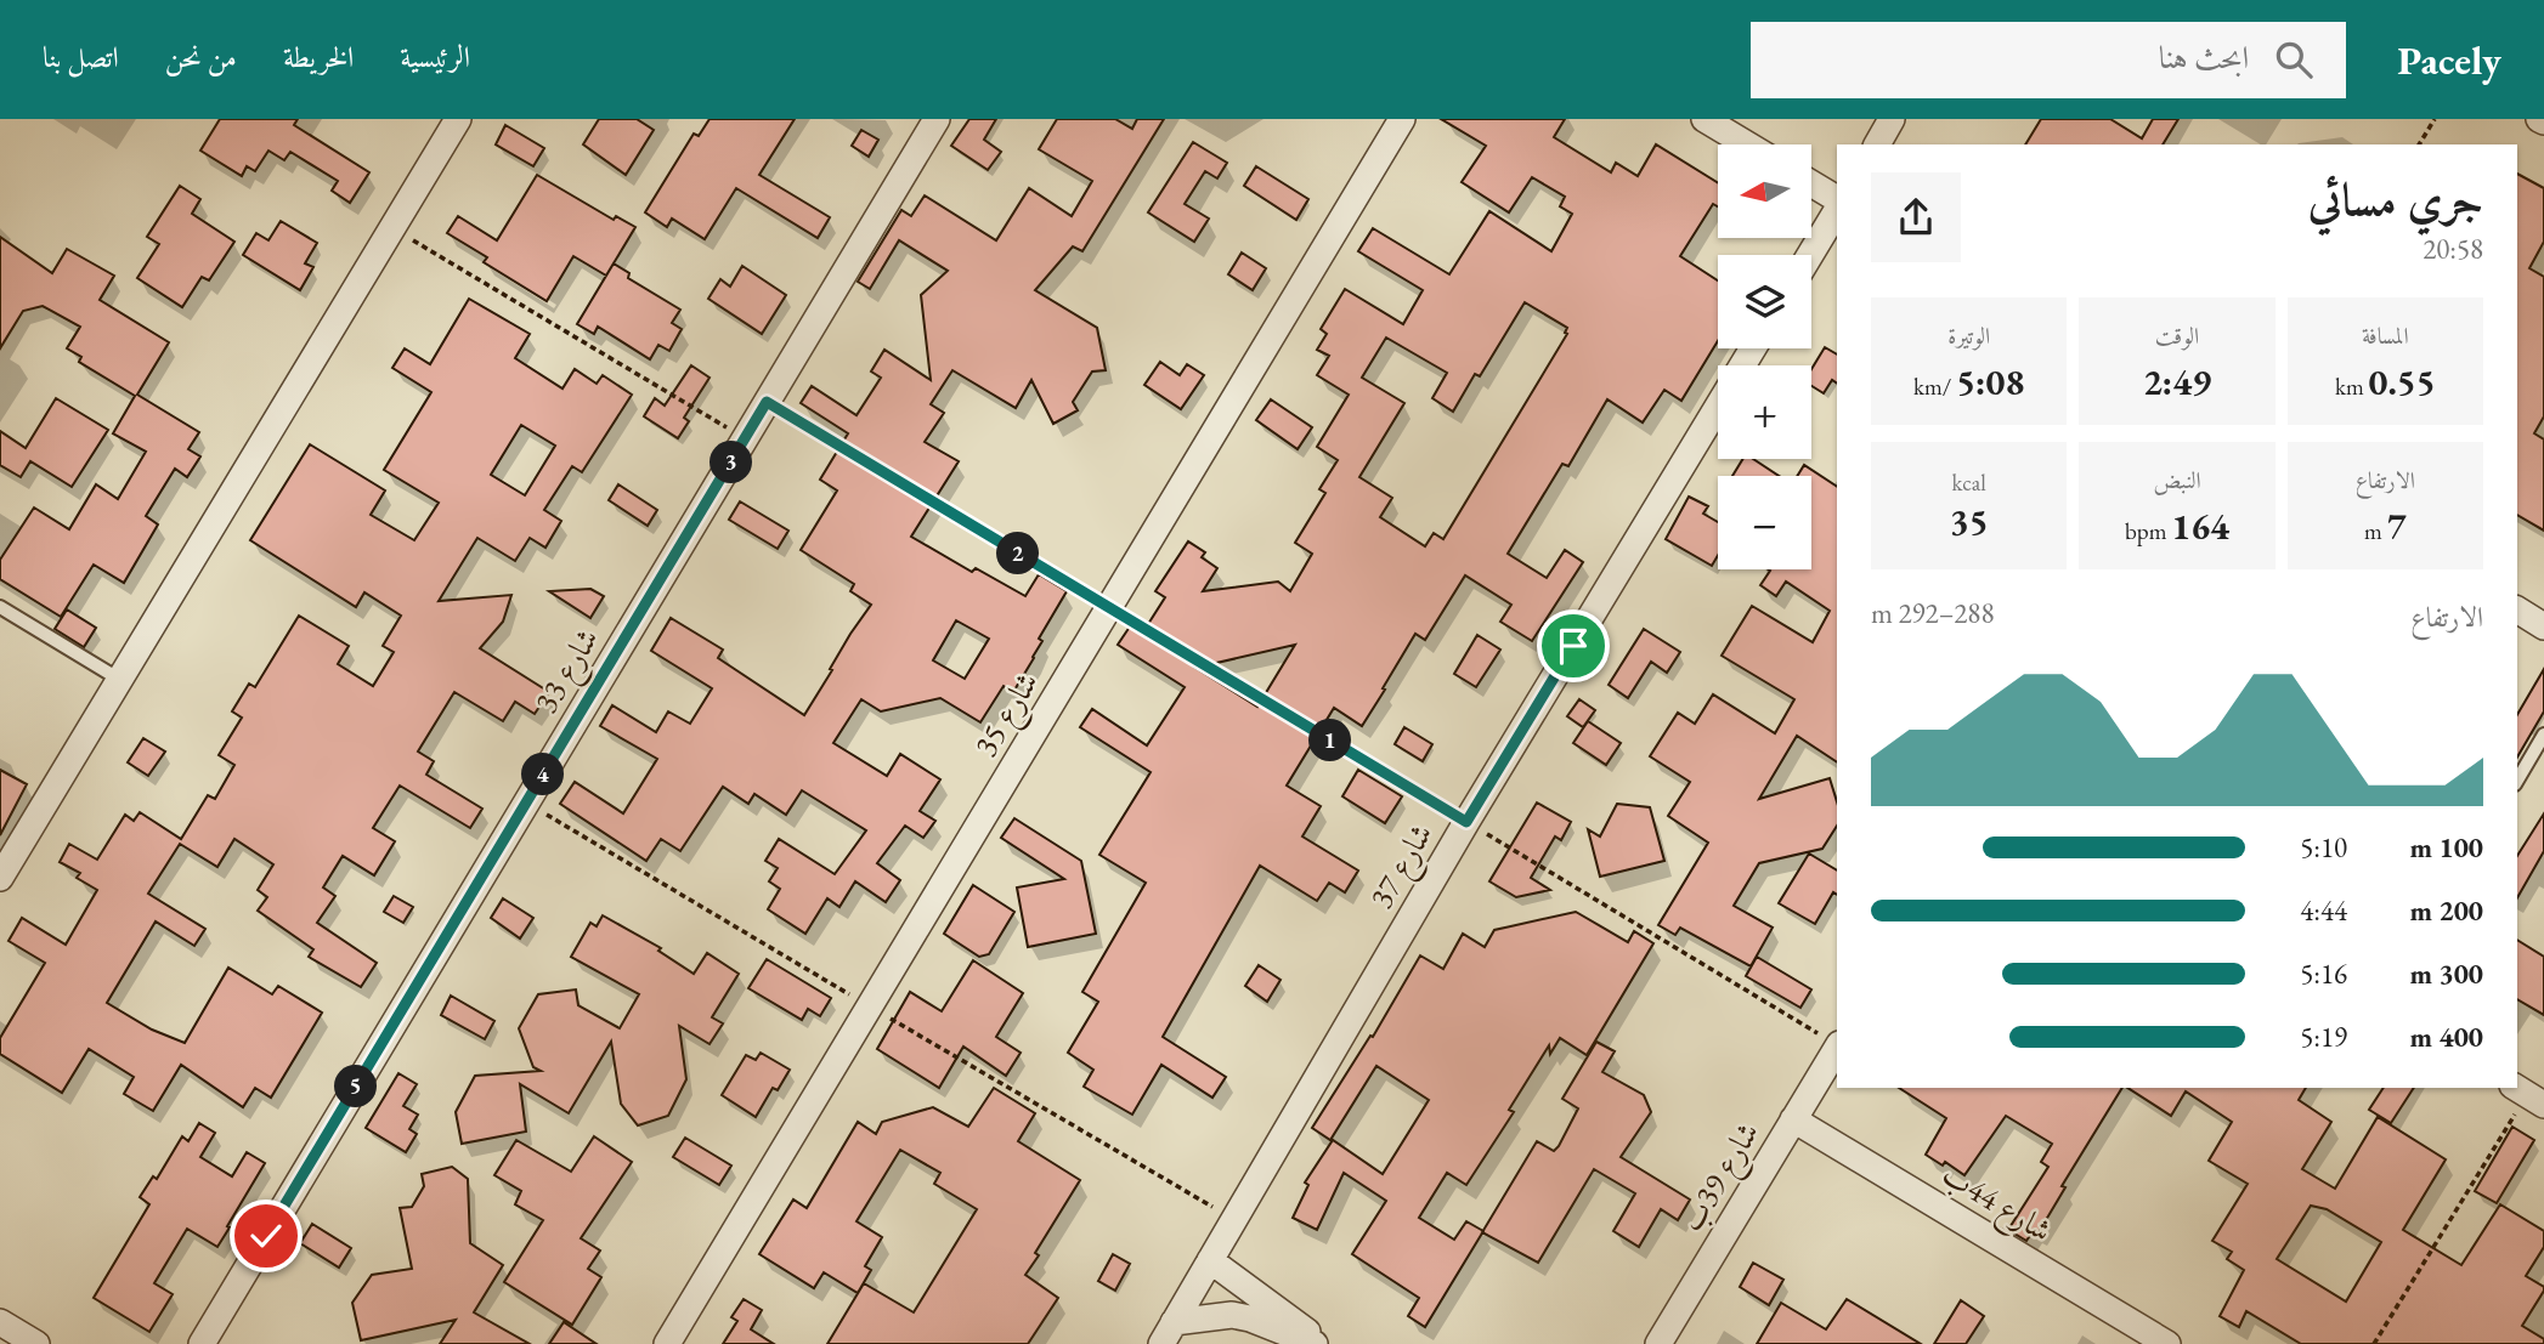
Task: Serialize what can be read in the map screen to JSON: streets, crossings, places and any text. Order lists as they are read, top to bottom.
{
  "streets": {
    "street": [
      "شارع 33",
      "شارع 35",
      "شارع 37",
      "شارع 39ب",
      "شارع 44ب"
    ]
  },
  "crossings": [
    ["شارع 39ب", "شارع 44ب"]
  ],
  "north": "left",
  "page": {
    "header": "Pacely",
    "search": "ابحث هنا",
    "nav": [
      "الرئيسية",
      "الخريطة",
      "من نحن",
      "اتصل بنا"
    ],
    "map_buttons": ["+", "−"],
    "heading": ["جري مسائي", "20:58"],
    "stats": [
      ["المسافة", "0.55 km"],
      ["الوقت", "2:49"],
      ["الوتيرة", "5:08 /km"],
      ["الارتفاع", "7 m"],
      ["النبض", "164 bpm"],
      ["kcal", "35"]
    ],
    "pins": [
      "3",
      "2",
      "1",
      "4",
      "5"
    ],
    "chart": ["الارتفاع", "288–292 m"],
    "list": [
      {
        "name": "100 m",
        "note": "5:10"
      },
      {
        "name": "200 m",
        "note": "4:44"
      },
      {
        "name": "300 m",
        "note": "5:16"
      },
      {
        "name": "400 m",
        "note": "5:19"
      }
    ]
  }
}
